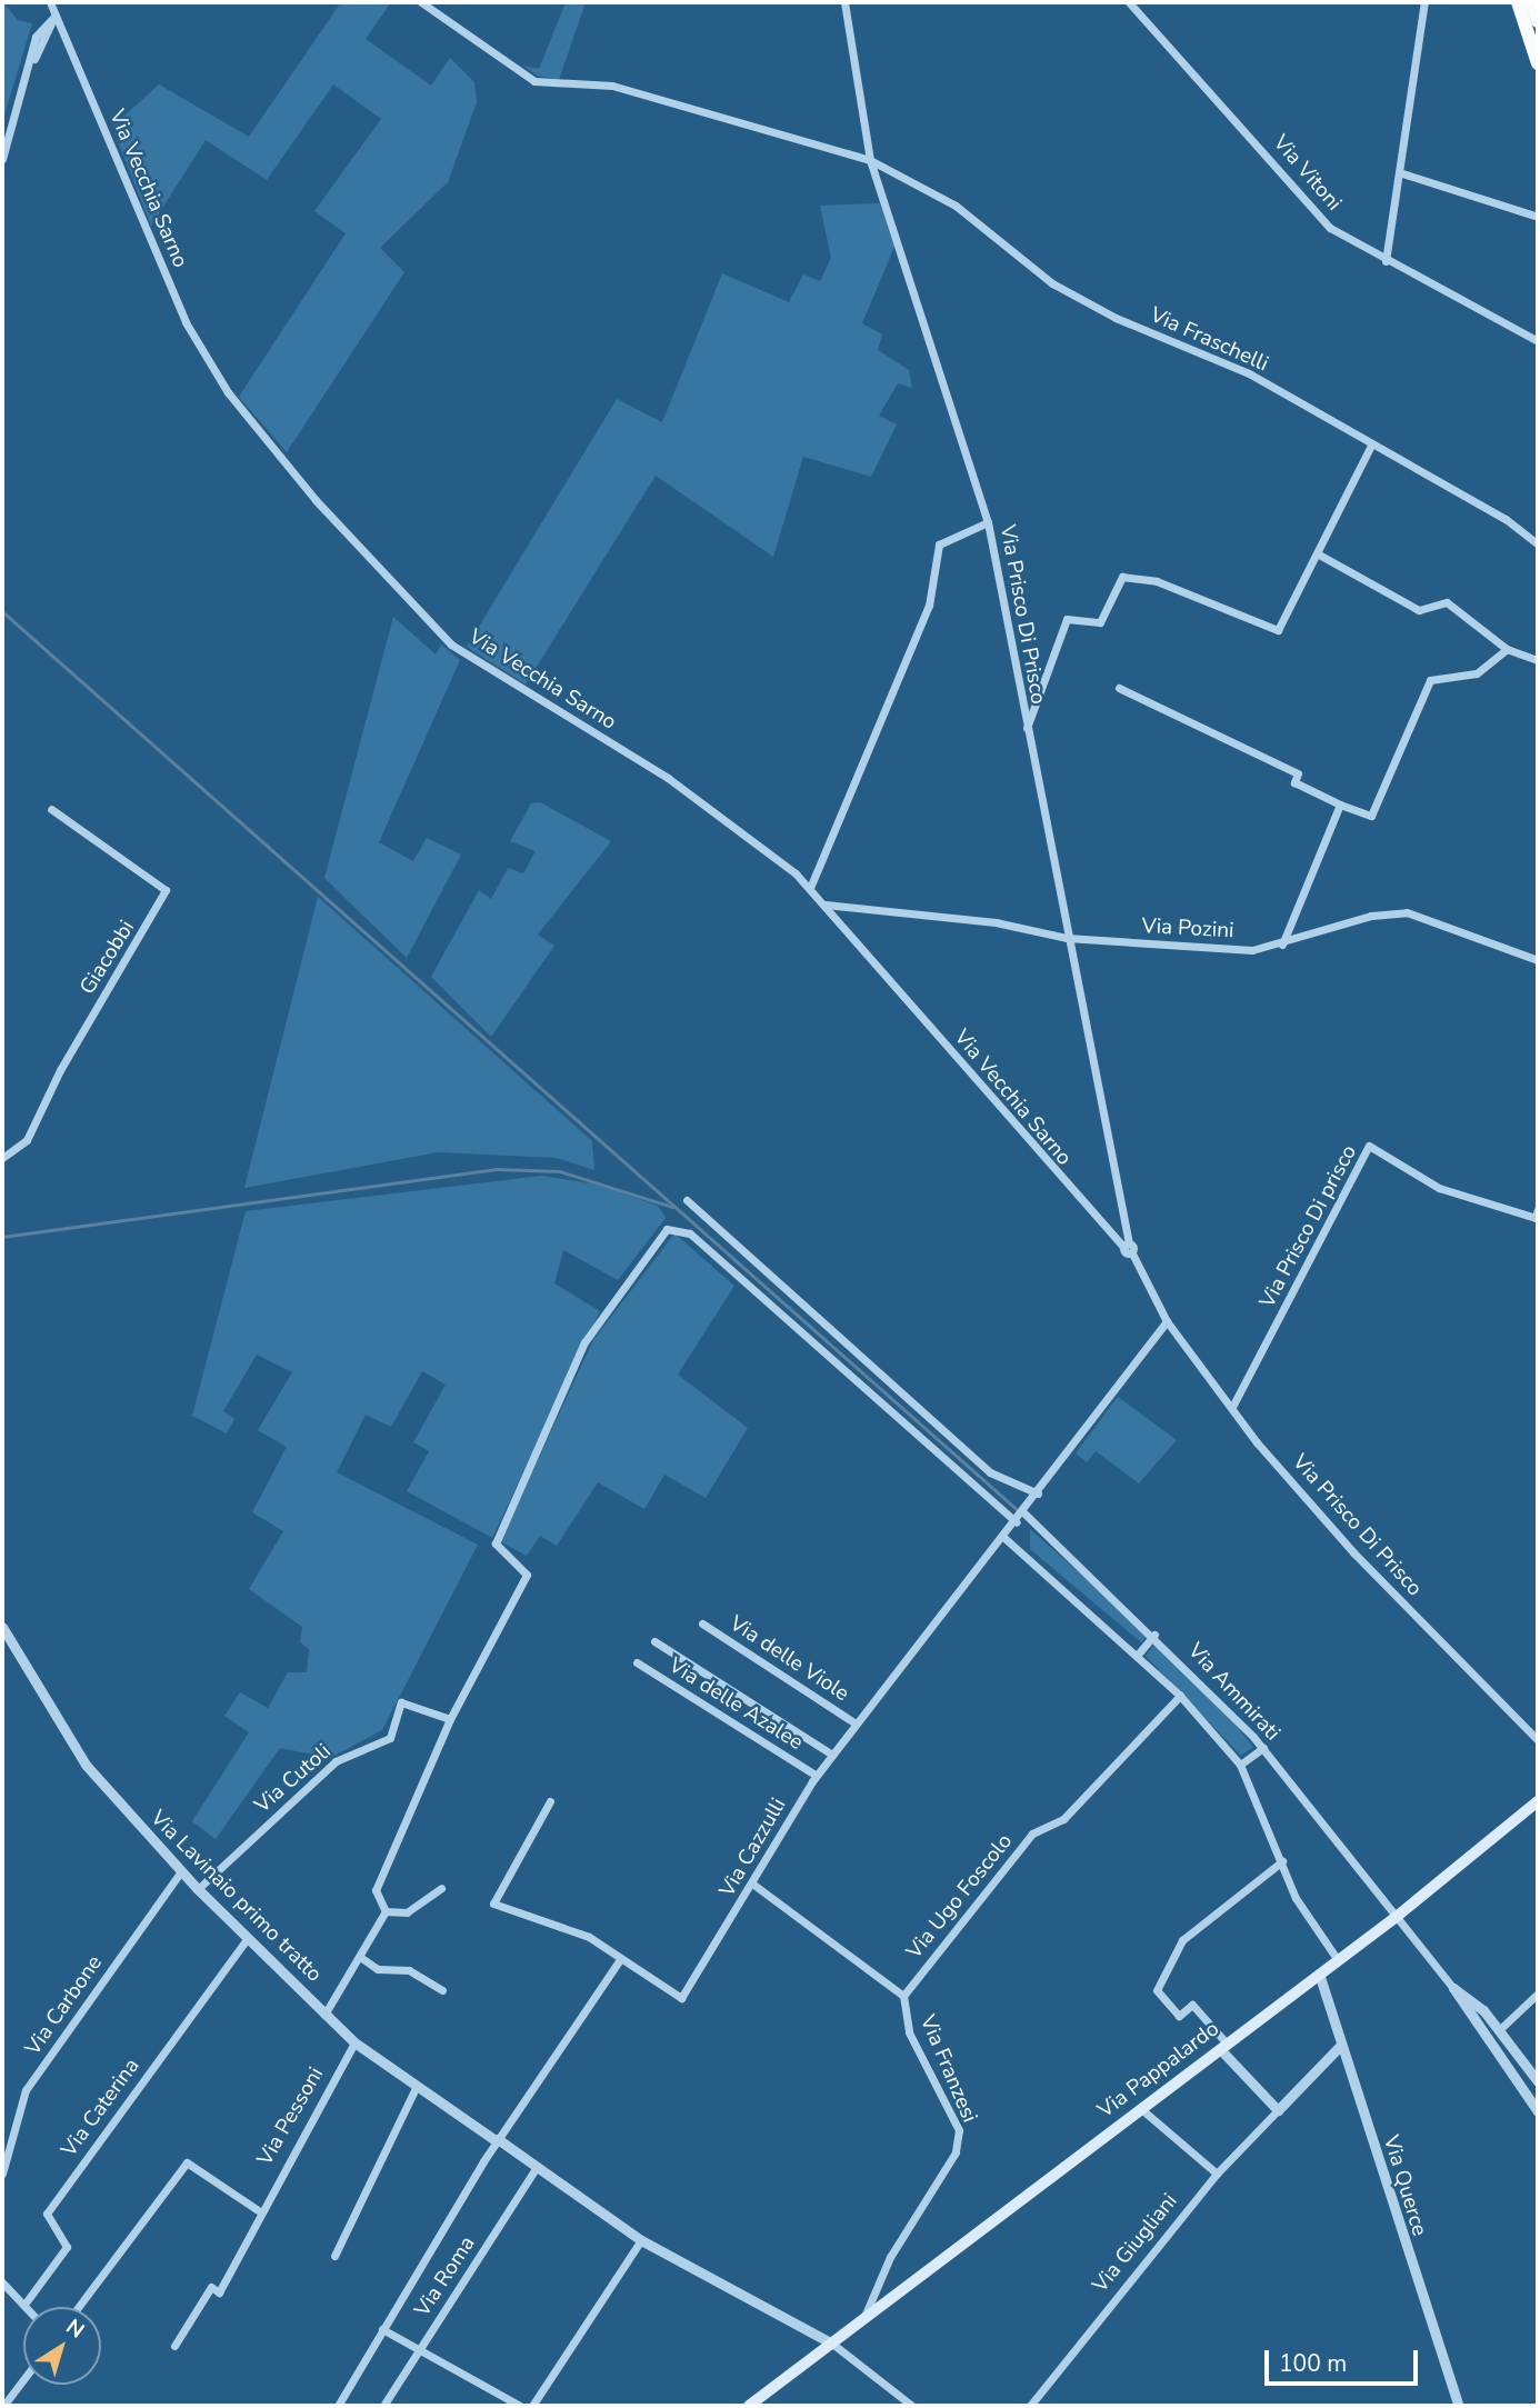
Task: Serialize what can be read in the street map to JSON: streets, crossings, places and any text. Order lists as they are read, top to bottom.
{
  "streets": {
    "main road": ["Via Pappalardo"],
    "street": [
      "Via Vitoni",
      "Via Vecchia Sarno",
      "Via Fraschelli",
      "Via Prisco Di Prisco",
      "Via Pozini",
      "Giacobbi",
      "Via Prisco Di prisco",
      "Via delle Viole",
      "Via Ammirati",
      "Via delle Azalee",
      "Via Cutoli",
      "Via Cazzulli",
      "Via Lavinaio primo tratto",
      "Via Ugo Foscolo",
      "Via Carbone",
      "Via Franzesi",
      "Via Caterina",
      "Via Pessoni",
      "Via Querce",
      "Via Giugliani",
      "Via Roma"
    ]
  },
  "crossings": [
    ["Via Vecchia Sarno", "Via Prisco Di Prisco"],
    ["Via Vecchia Sarno", "Via Pozini"],
    ["Via Fraschelli", "Via Prisco Di Prisco"],
    ["Via Prisco Di Prisco", "Via Pozini"],
    ["Via Prisco Di Prisco", "Via Prisco Di prisco"],
    ["Via Prisco Di Prisco", "Via Cazzulli"],
    ["Via delle Viole", "Via Cazzulli"],
    ["Via Ammirati", "Via Cazzulli"],
    ["Via Ammirati", "Via Ugo Foscolo"],
    ["Via Ammirati", "Via Pappalardo"],
    ["Via delle Azalee", "Via Cazzulli"],
    ["Via Cutoli", "Via Lavinaio primo tratto"],
    ["Via Cazzulli", "Via Franzesi"],
    ["Via Lavinaio primo tratto", "Via Carbone"],
    ["Via Lavinaio primo tratto", "Via Pappalardo"],
    ["Via Lavinaio primo tratto", "Via Caterina"],
    ["Via Lavinaio primo tratto", "Via Pessoni"],
    ["Via Lavinaio primo tratto", "Via Roma"],
    ["Via Ugo Foscolo", "Via Franzesi"],
    ["Via Franzesi", "Via Pappalardo"],
    ["Via Pappalardo", "Via Querce"],
    ["Via Querce", "Via Giugliani"]
  ],
  "scale_bar": "100 m",
  "north": "top right"
}
